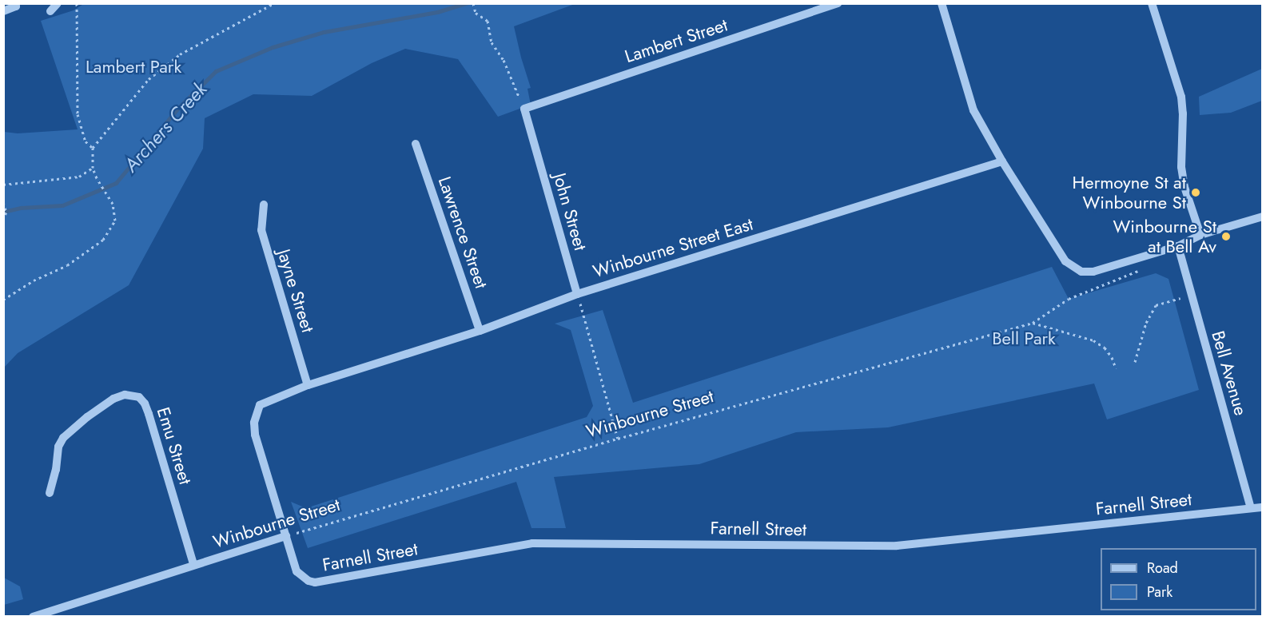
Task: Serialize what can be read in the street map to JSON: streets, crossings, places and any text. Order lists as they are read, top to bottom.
{
  "streets": {
    "street": [
      "Lambert Street",
      "John Street",
      "Lawrence Street",
      "Winbourne Street East",
      "Jayne Street",
      "Bell Avenue",
      "Winbourne Street",
      "Emu Street",
      "Farnell Street"
    ]
  },
  "crossings": [
    ["Lambert Street", "John Street"],
    ["John Street", "Winbourne Street East"],
    ["Lawrence Street", "Winbourne Street East"],
    ["Winbourne Street East", "Jayne Street"],
    ["Winbourne Street East", "Winbourne Street"],
    ["Winbourne Street East", "Farnell Street"],
    ["Bell Avenue", "Farnell Street"],
    ["Winbourne Street", "Emu Street"],
    ["Winbourne Street", "Farnell Street"]
  ],
  "water": ["Archers Creek"],
  "parks": ["Lambert Park", "Bell Park"],
  "places": ["Hermoyne St at Winbourne St", "Winbourne St at Bell Av"],
  "legend": ["Road", "Park"]
}
